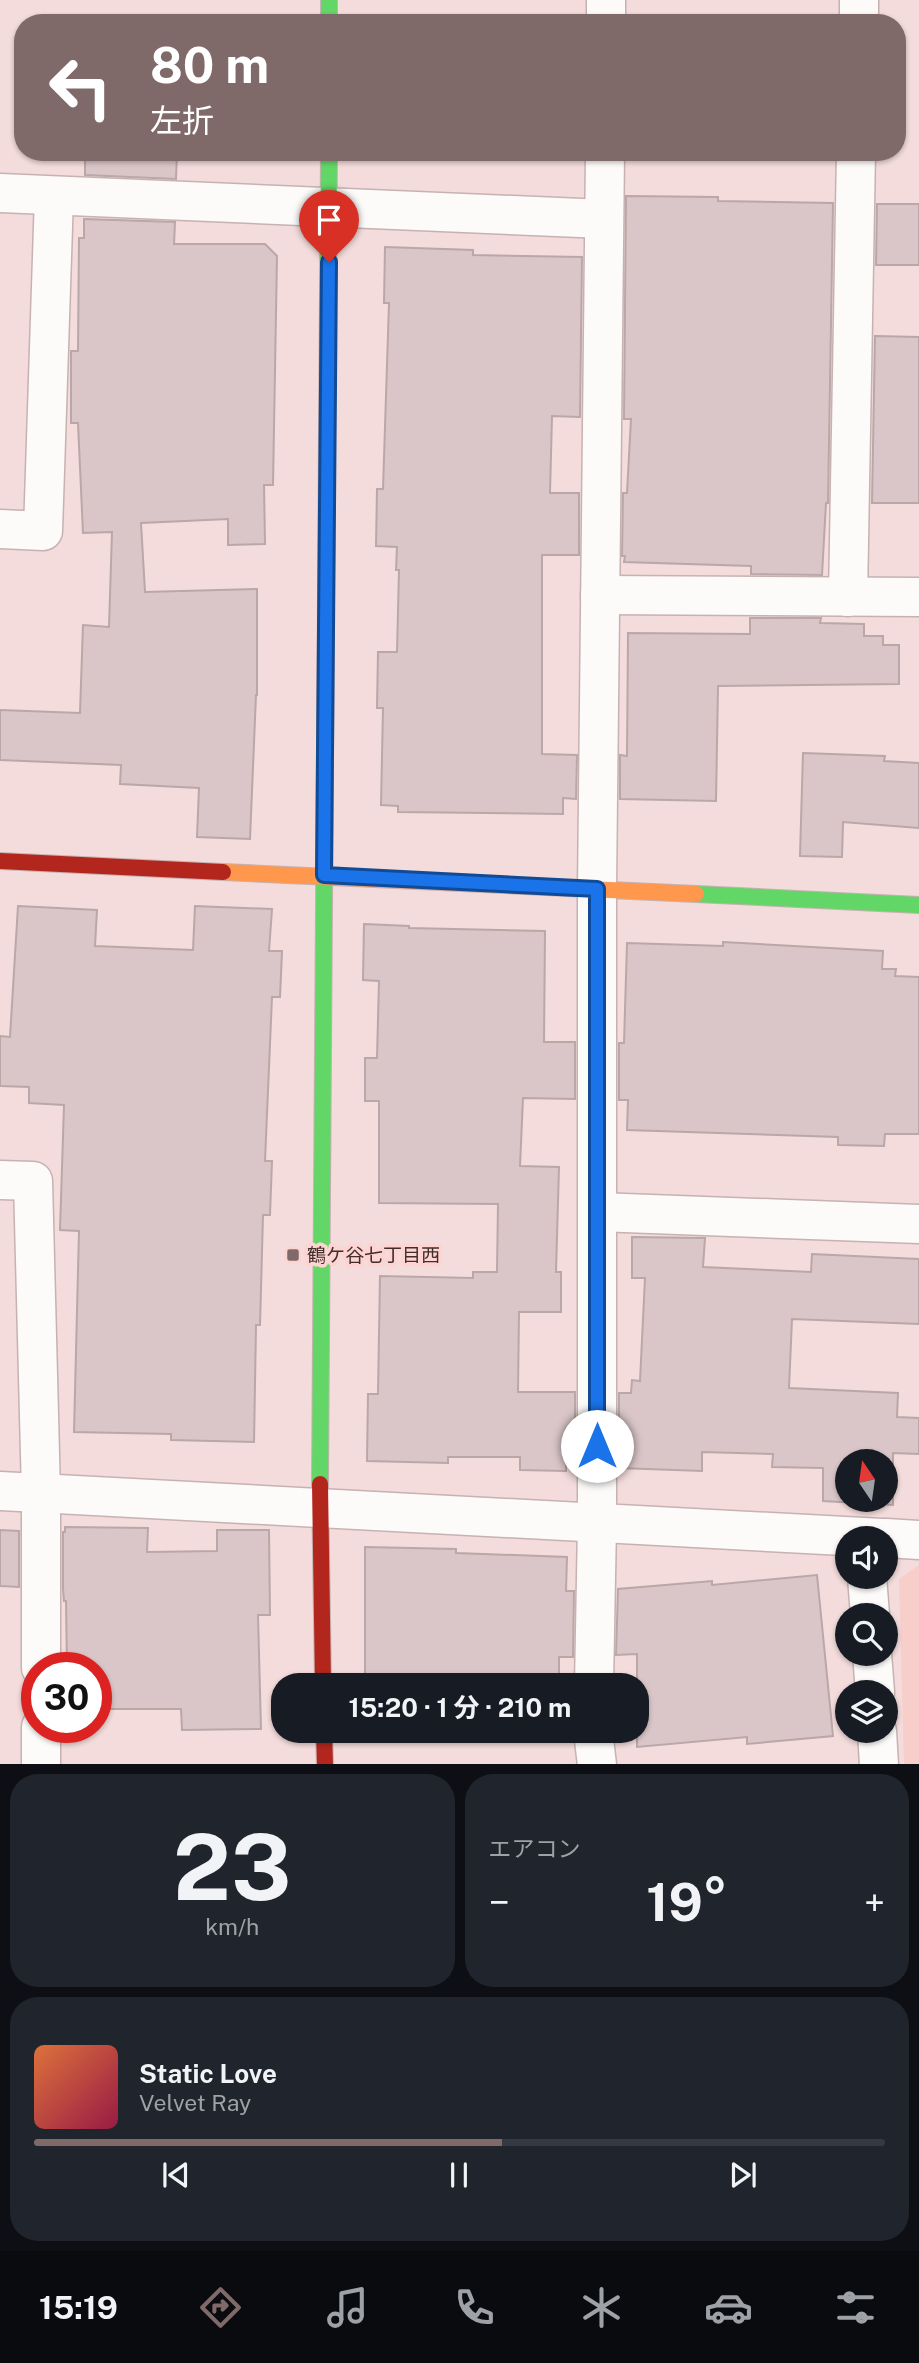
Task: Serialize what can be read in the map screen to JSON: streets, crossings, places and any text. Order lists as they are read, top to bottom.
{
  "places": {
    "transit": ["鶴ケ谷七丁目西"]
  },
  "north": "top",
  "page": {
    "turn": ["80 m", "左折"],
    "limit": "30",
    "trip": "15:20 · 1 分 · 210 m",
    "tile": [
      ["23", "km/h"],
      "エアコン"
    ],
    "heat": ["−", "19°", "+"],
    "song": ["Static Love", "Velvet Ray"],
    "tabs": "15:19"
  }
}
